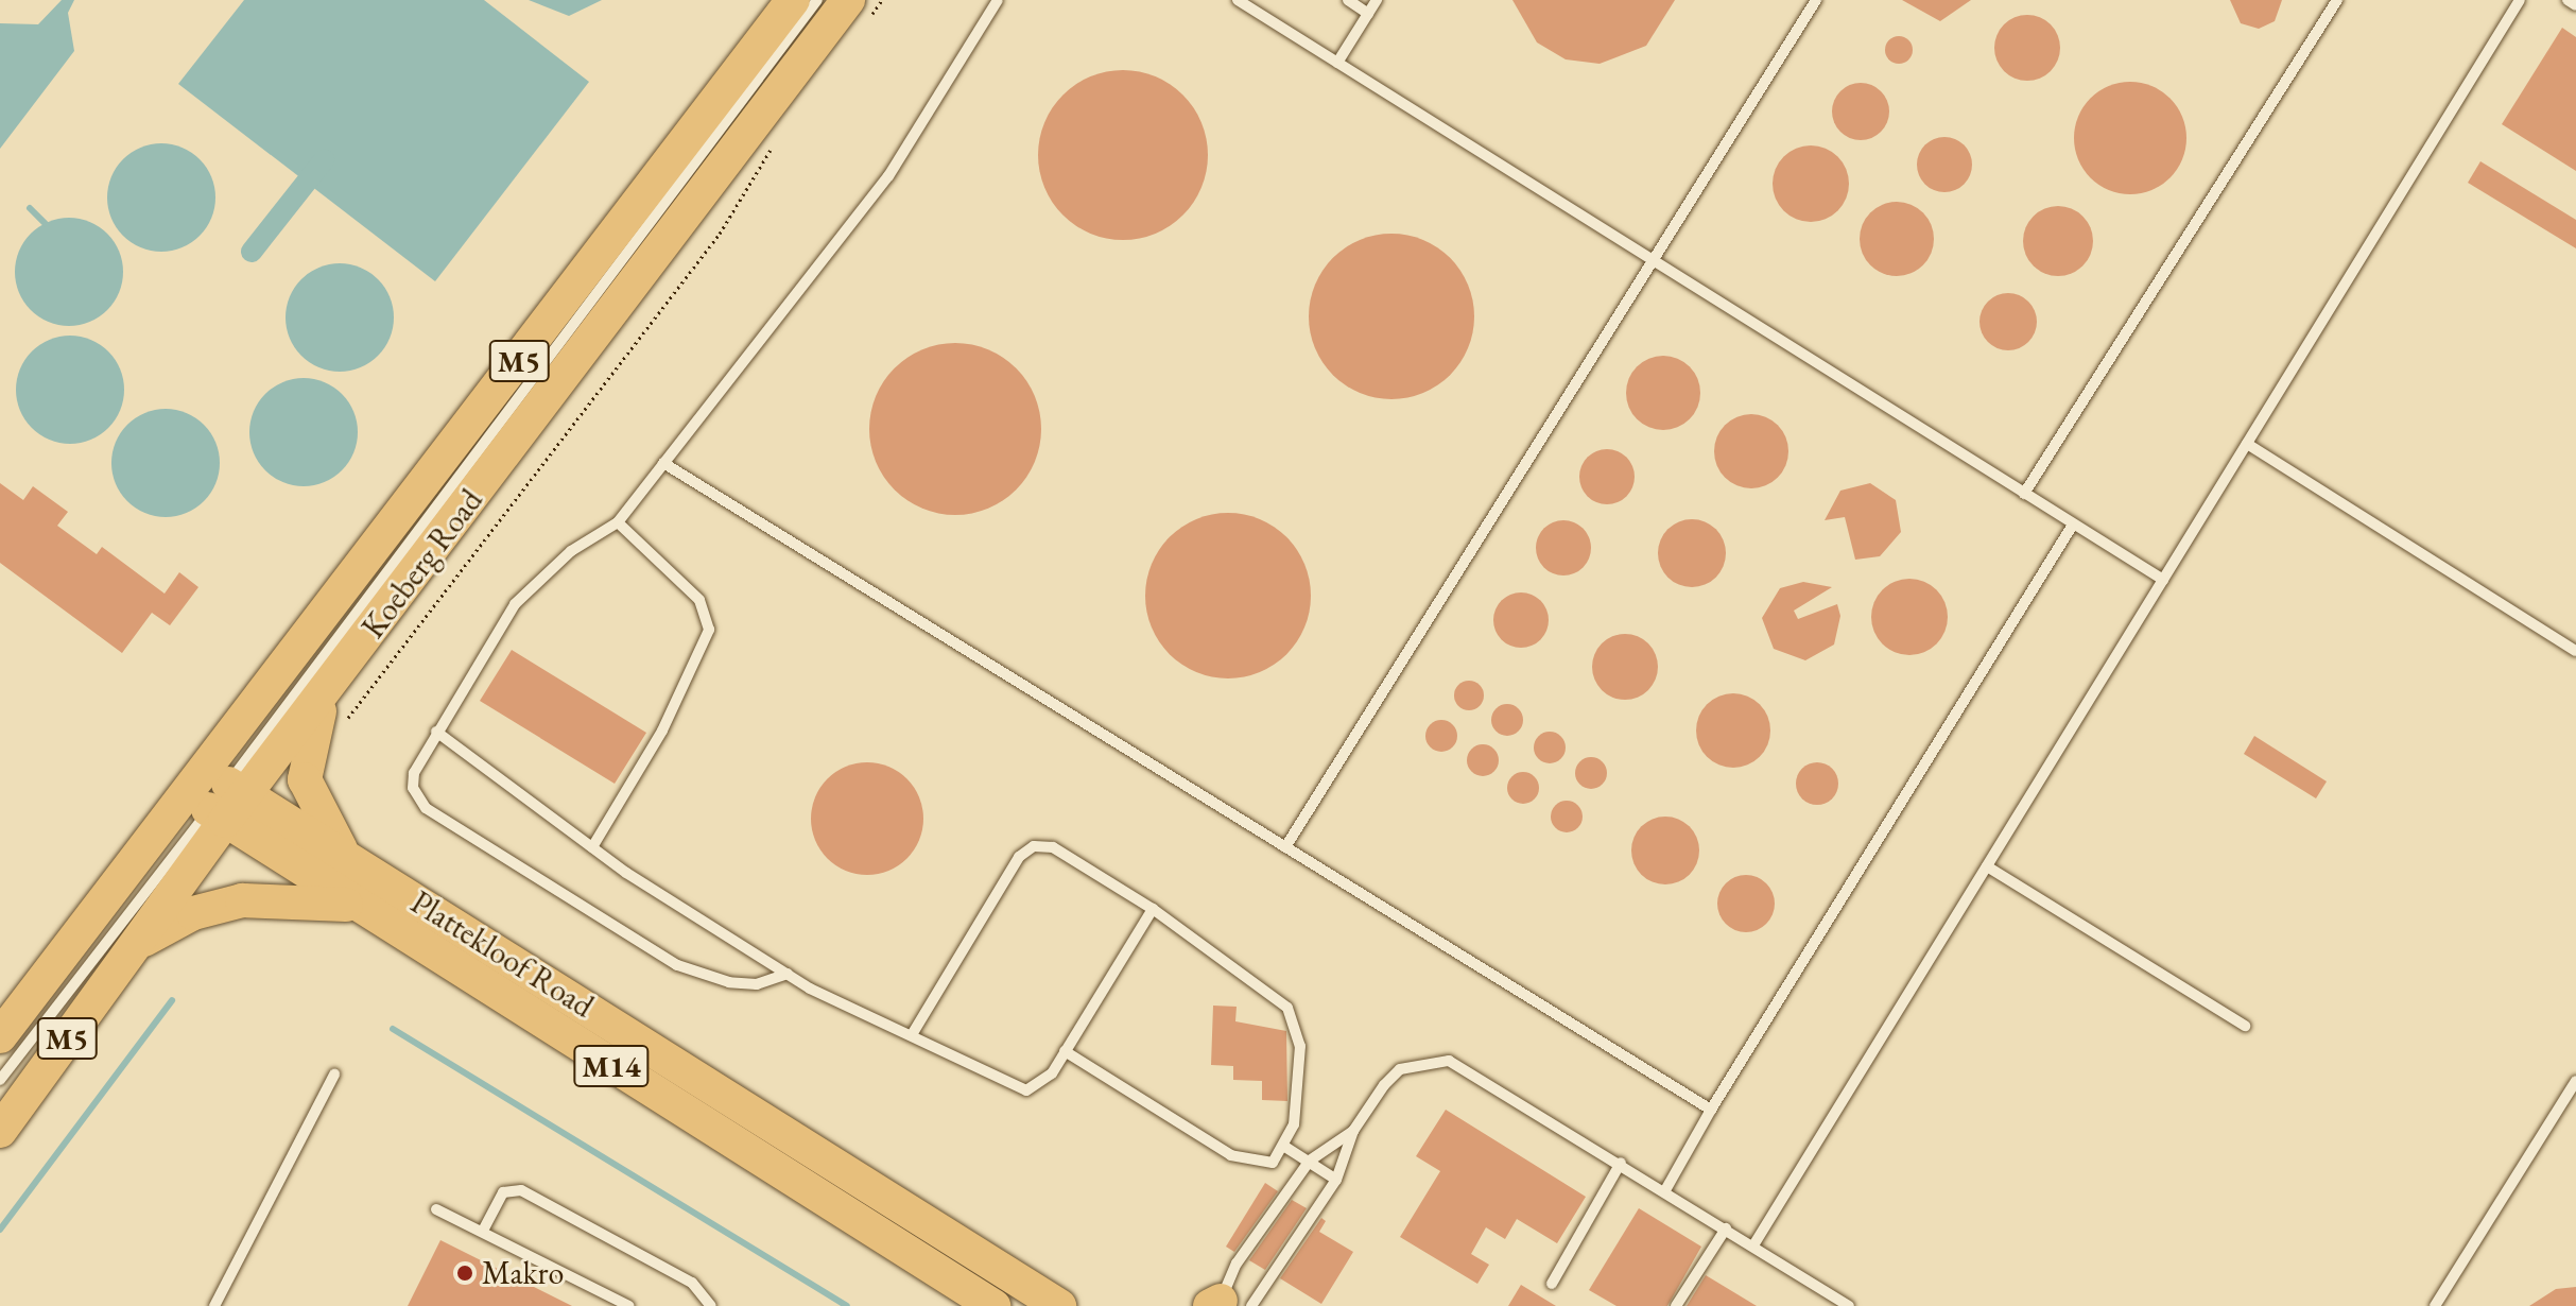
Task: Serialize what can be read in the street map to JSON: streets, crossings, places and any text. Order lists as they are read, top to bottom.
{
  "streets": {
    "main road": [
      "M5",
      "Koeberg Road",
      "Plattekloof Road",
      "M14"
    ]
  },
  "crossings": [
    ["Koeberg Road", "Plattekloof Road"]
  ],
  "places": ["Makro"]
}
